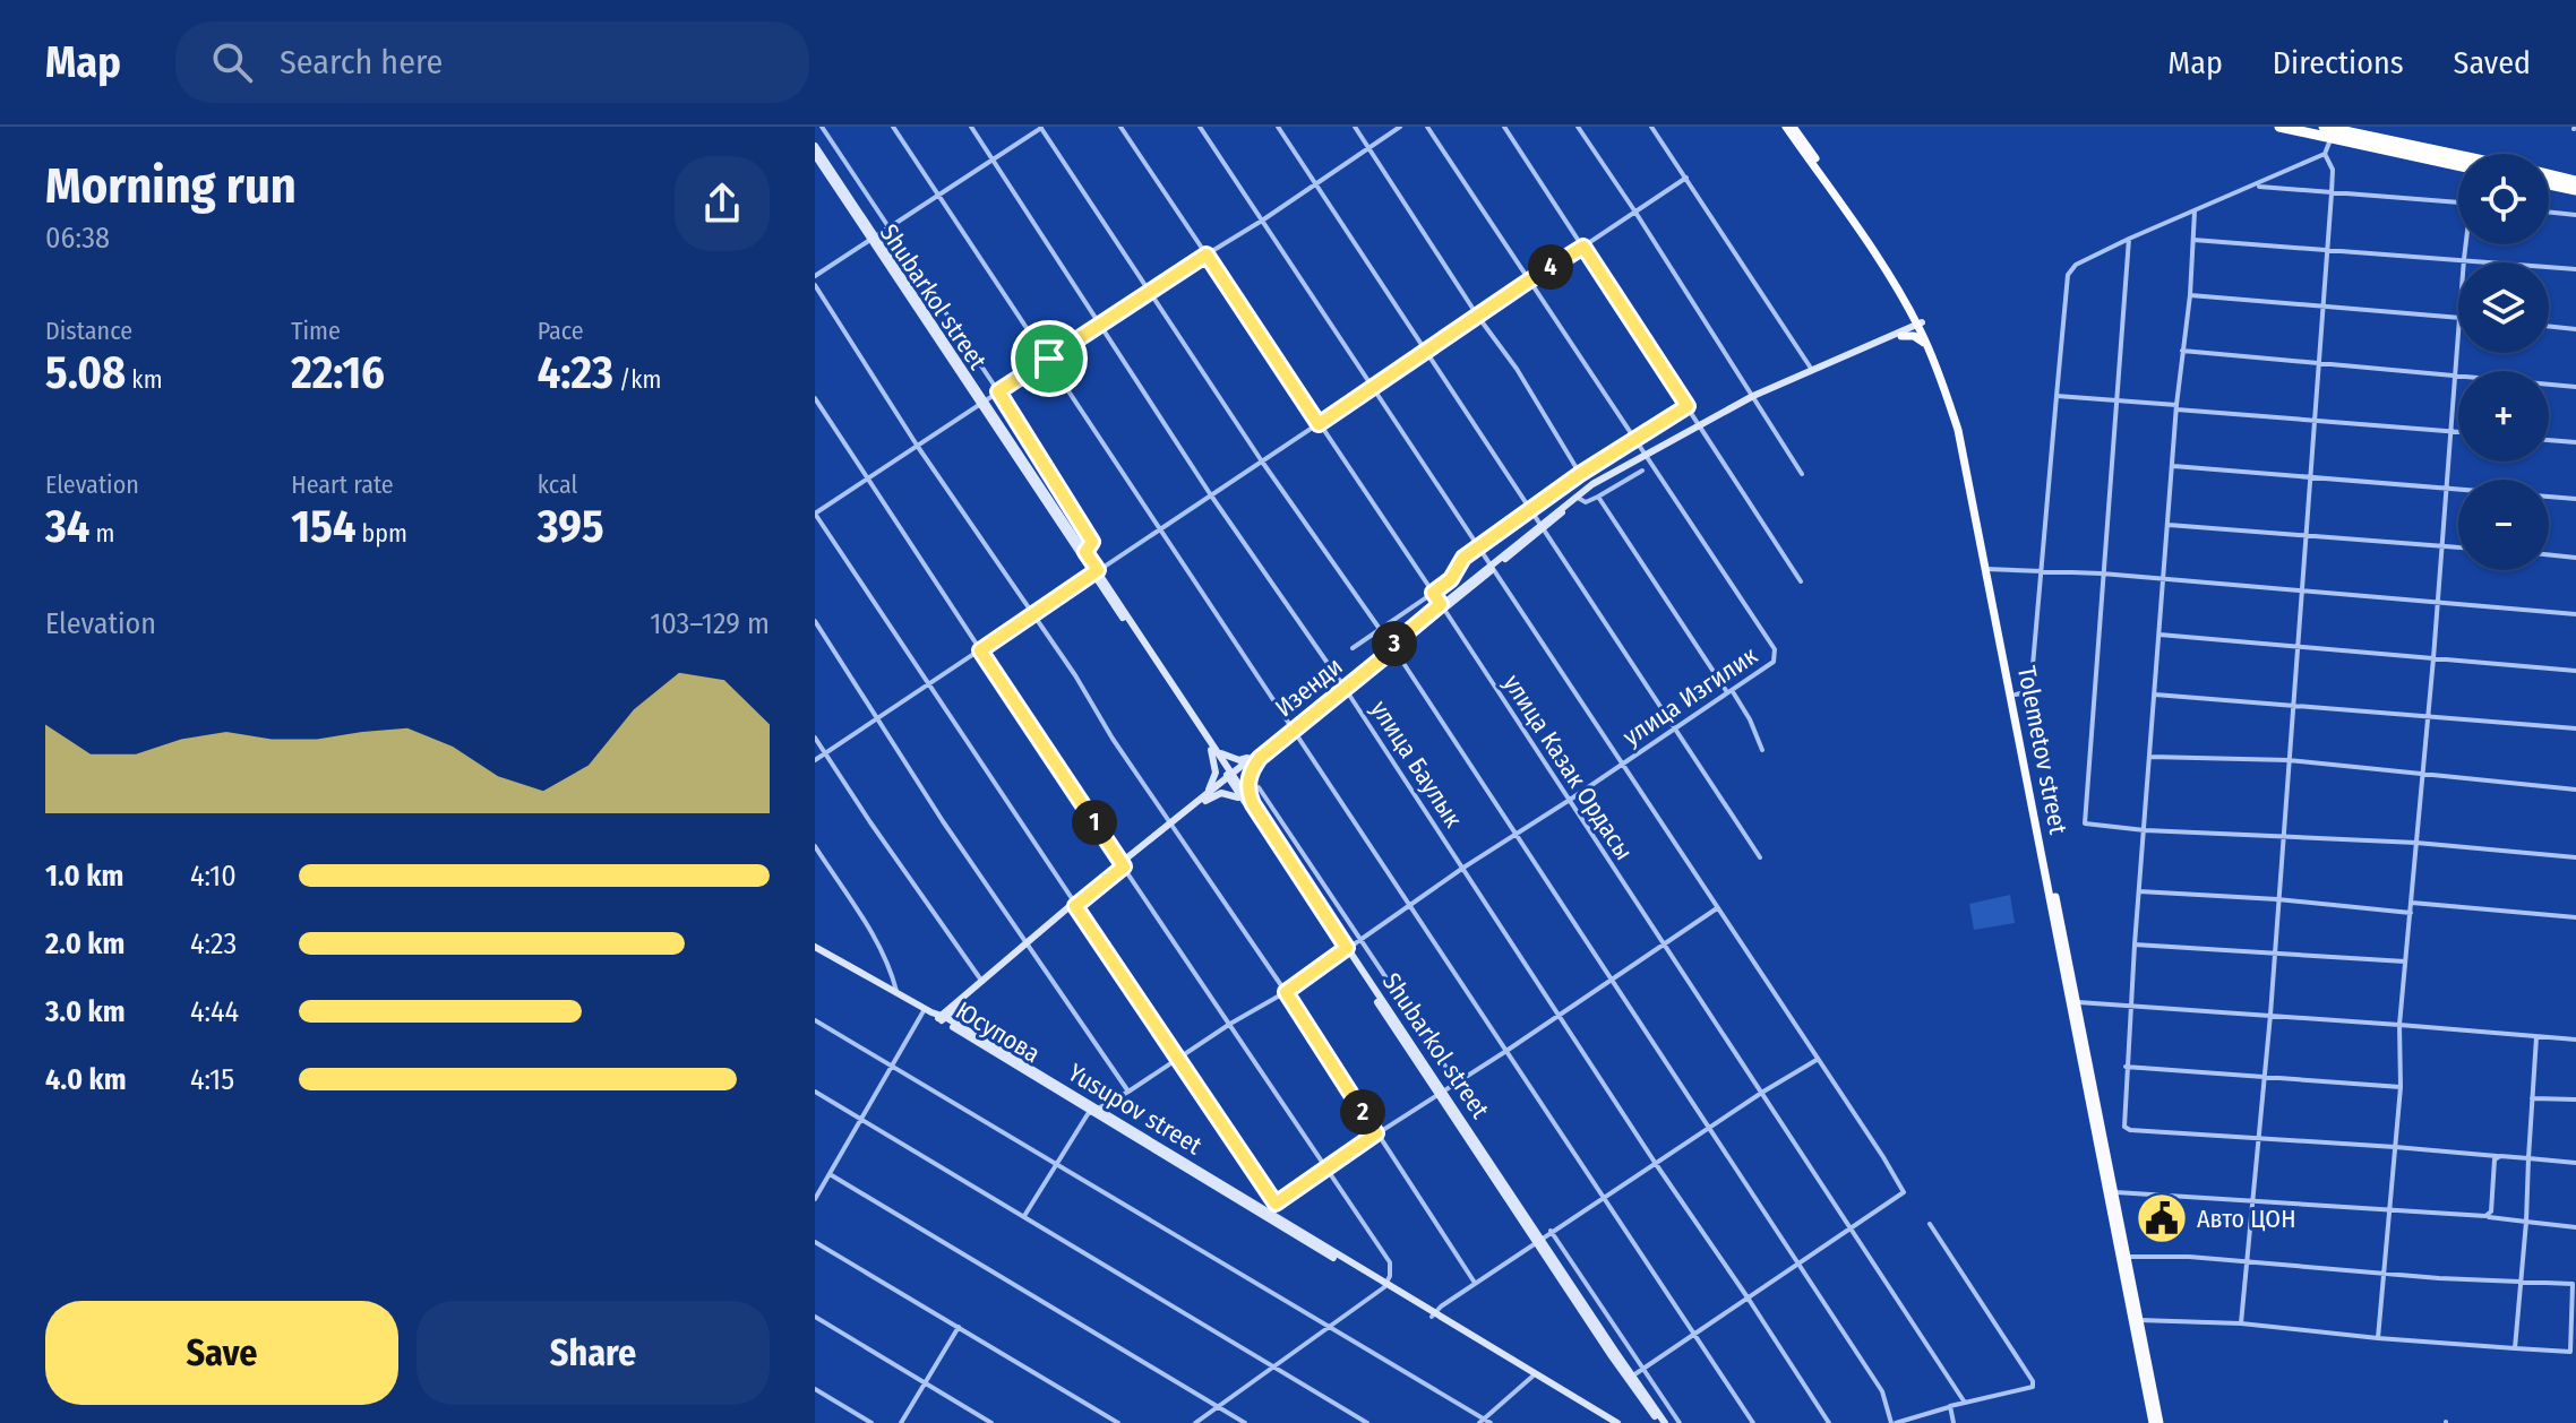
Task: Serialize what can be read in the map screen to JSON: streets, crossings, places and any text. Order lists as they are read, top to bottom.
{
  "streets": {
    "main road": ["Tolemetov street"],
    "street": [
      "Shubarkol street",
      "Изенди",
      "улица Изгилик",
      "улица Баулык",
      "улица Казак Ордасы",
      "Юсупова",
      "Yusupov street"
    ]
  },
  "crossings": [
    ["Shubarkol street", "Изенди"],
    ["Shubarkol street", "улица Изгилик"],
    ["Изенди", "улица Изгилик"],
    ["Изенди", "Tolemetov street"],
    ["Изенди", "улица Баулык"],
    ["Изенди", "улица Казак Ордасы"],
    ["Изенди", "Юсупова"],
    ["Изенди", "Yusupov street"],
    ["улица Изгилик", "улица Баулык"],
    ["улица Изгилик", "улица Казак Ордасы"],
    ["улица Изгилик", "Юсупова"],
    ["улица Изгилик", "Yusupov street"],
    ["Юсупова", "Yusupov street"]
  ],
  "places": {
    "public building": ["Авто ЦОН"]
  },
  "page": {
    "header": "Map",
    "search": "Search here",
    "nav": ["Map", "Directions", "Saved"],
    "heading": ["Morning run", "06:38"],
    "map_buttons": ["+", "−"],
    "pins": [
      "4",
      "3",
      "1",
      "2"
    ],
    "stats": [
      ["Distance", "5.08 km"],
      ["Time", "22:16"],
      ["Pace", "4:23 /km"],
      ["Elevation", "34 m"],
      ["Heart rate", "154 bpm"],
      ["kcal", "395"]
    ],
    "chart": ["Elevation", "103–129 m"],
    "list": [
      {
        "name": "1.0 km",
        "note": "4:10"
      },
      {
        "name": "2.0 km",
        "note": "4:23"
      },
      {
        "name": "3.0 km",
        "note": "4:44"
      },
      {
        "name": "4.0 km",
        "note": "4:15"
      }
    ],
    "buttons": ["Save", "Share"]
  }
}
